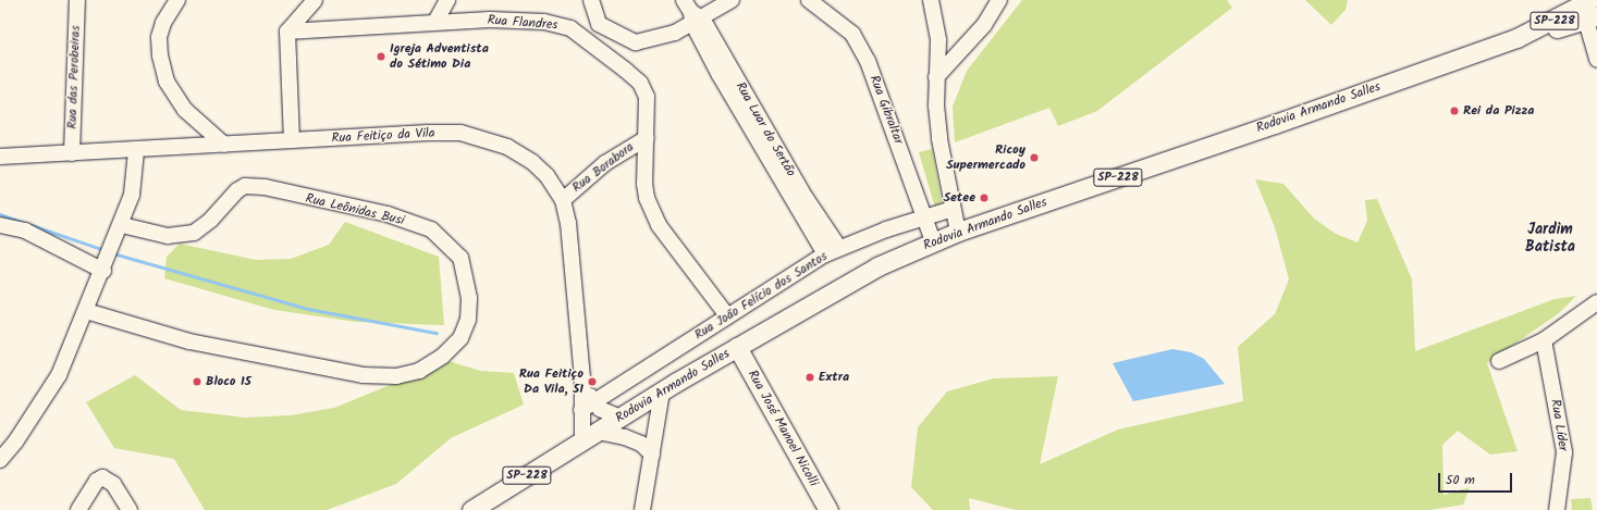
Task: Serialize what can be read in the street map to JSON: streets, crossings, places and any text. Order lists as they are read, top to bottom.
{
  "streets": {
    "main road": ["SP-228", "Rodovia Armando Salles", "Rua José Manoel Nicolli"],
    "street": [
      "Rua Flandres",
      "Rua das Perobeiras",
      "Rua Gibraltar",
      "Rua Luar do Sertão",
      "Rua Feitiço da Vila",
      "Rua Borabora",
      "Rua Leônidas Busi",
      "Rua João Felício dos Santos",
      "Rua Líder"
    ]
  },
  "crossings": [
    ["Rua Flandres", "Rua Borabora"],
    ["Rua Flandres", "Rua João Felício dos Santos"],
    ["Rua das Perobeiras", "Rua Feitiço da Vila"],
    ["Rodovia Armando Salles", "Rua Gibraltar"],
    ["Rodovia Armando Salles", "Rua Feitiço da Vila"],
    ["Rodovia Armando Salles", "Rua José Manoel Nicolli"],
    ["Rua Gibraltar", "Rua João Felício dos Santos"],
    ["Rua Luar do Sertão", "Rua João Felício dos Santos"],
    ["Rua Feitiço da Vila", "Rua Borabora"],
    ["Rua Feitiço da Vila", "Rua João Felício dos Santos"]
  ],
  "districts": ["Jardim Batista"],
  "places": [
    "Igreja Adventista do Sétimo Dia",
    "Rei da Pizza",
    "Ricoy Supermercado",
    "Setee",
    "Extra",
    "Bloco 15",
    "Rua Feitiço Da Vila, 51"
  ],
  "scale_bar": "50 m"
}
